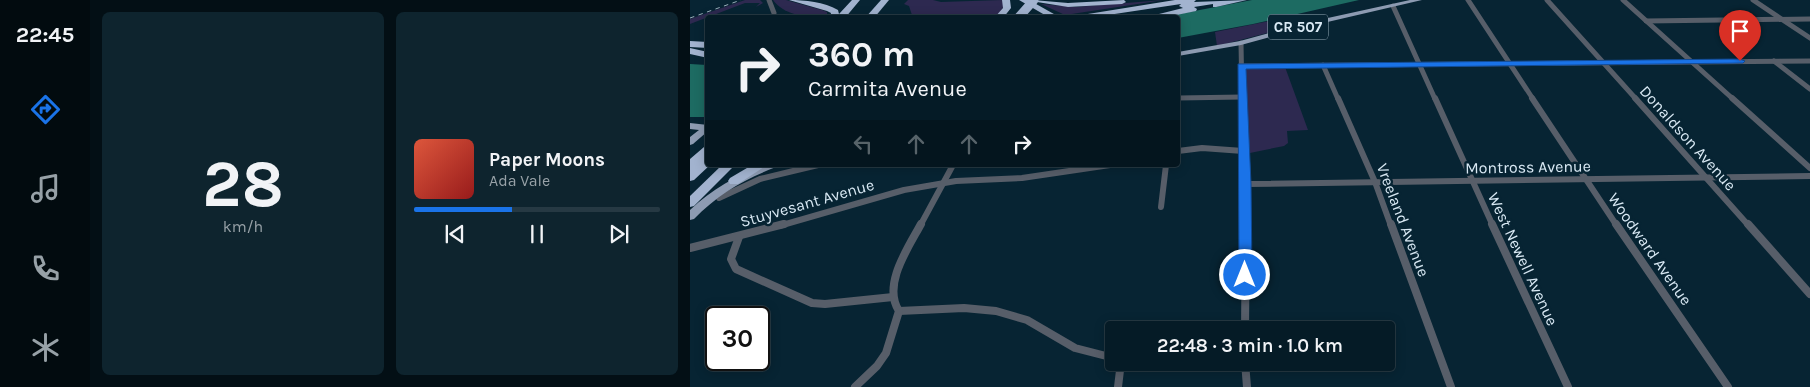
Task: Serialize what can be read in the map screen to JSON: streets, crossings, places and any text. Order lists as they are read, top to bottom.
{
  "streets": {
    "main road": ["CR 507"],
    "street": [
      "Donaldson Avenue",
      "Montross Avenue",
      "Stuyvesant Avenue",
      "Vreeland Avenue",
      "Woodward Avenue",
      "West Newell Avenue"
    ]
  },
  "crossings": [
    ["CR 507", "West Newell Avenue"],
    ["Donaldson Avenue", "Montross Avenue"],
    ["Montross Avenue", "Vreeland Avenue"],
    ["Montross Avenue", "Woodward Avenue"],
    ["Montross Avenue", "West Newell Avenue"]
  ],
  "page": {
    "tabs": "22:45",
    "tile": ["28", "km/h"],
    "turn": ["360 m", "Carmita Avenue"],
    "song": ["Paper Moons", "Ada Vale"],
    "limit": "30",
    "trip": "22:48 · 3 min · 1.0 km"
  }
}
